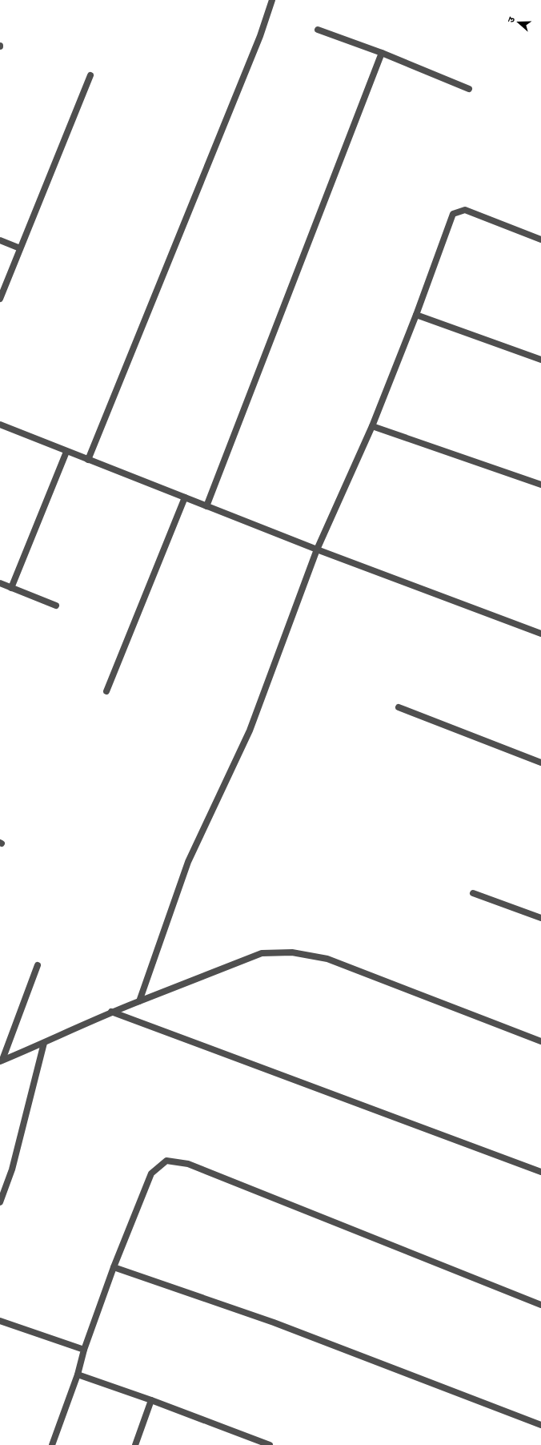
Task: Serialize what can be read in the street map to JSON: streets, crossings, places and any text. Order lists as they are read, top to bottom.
{
  "north": "left"
}
